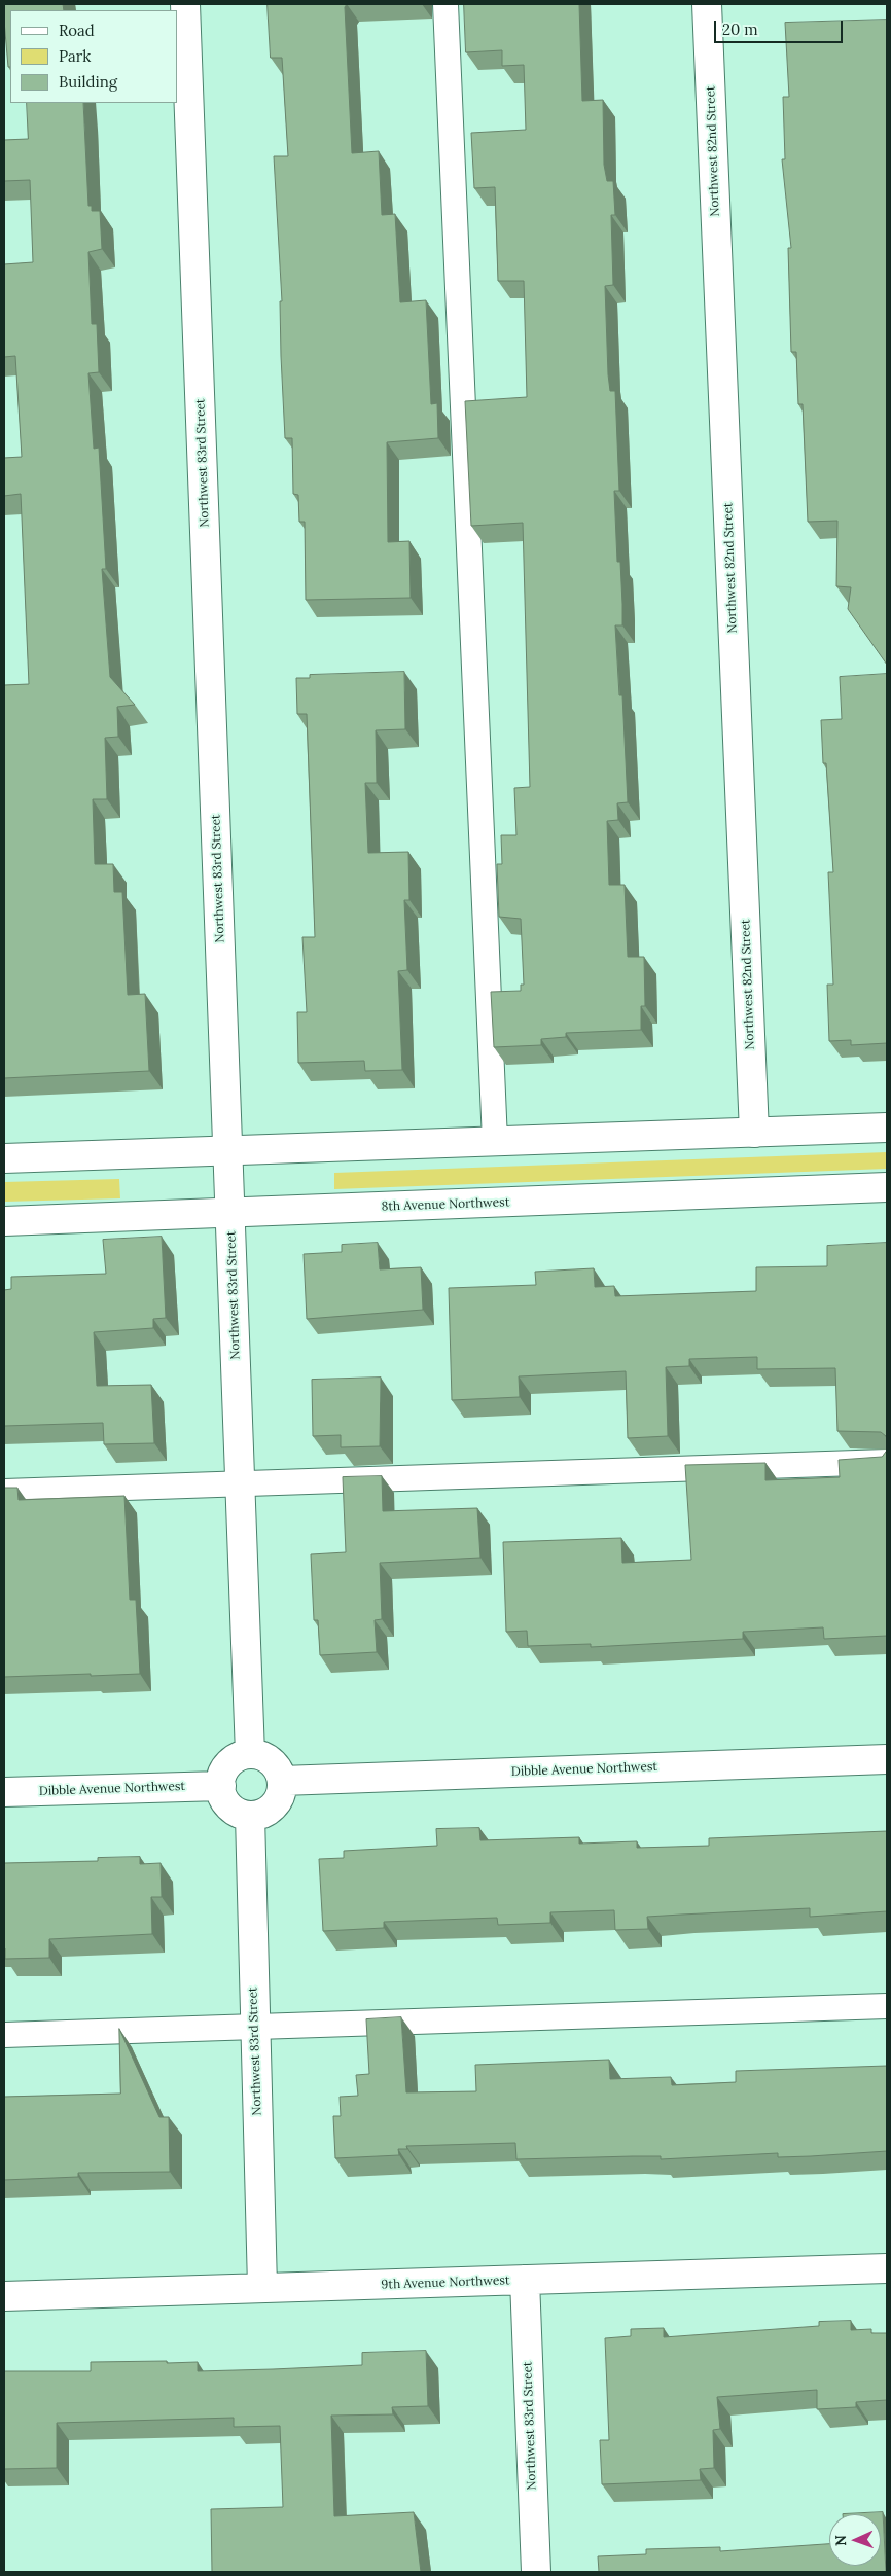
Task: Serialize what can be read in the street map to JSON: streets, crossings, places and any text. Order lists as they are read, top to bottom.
{
  "streets": {
    "street": [
      "Northwest 82nd Street",
      "Northwest 83rd Street",
      "8th Avenue Northwest",
      "Dibble Avenue Northwest",
      "9th Avenue Northwest"
    ]
  },
  "crossings": [
    ["Northwest 83rd Street", "8th Avenue Northwest"],
    ["Northwest 83rd Street", "Dibble Avenue Northwest"],
    ["Northwest 83rd Street", "9th Avenue Northwest"]
  ],
  "legend": ["Road", "Park", "Building"],
  "scale_bar": "20 m",
  "north": "left"
}
